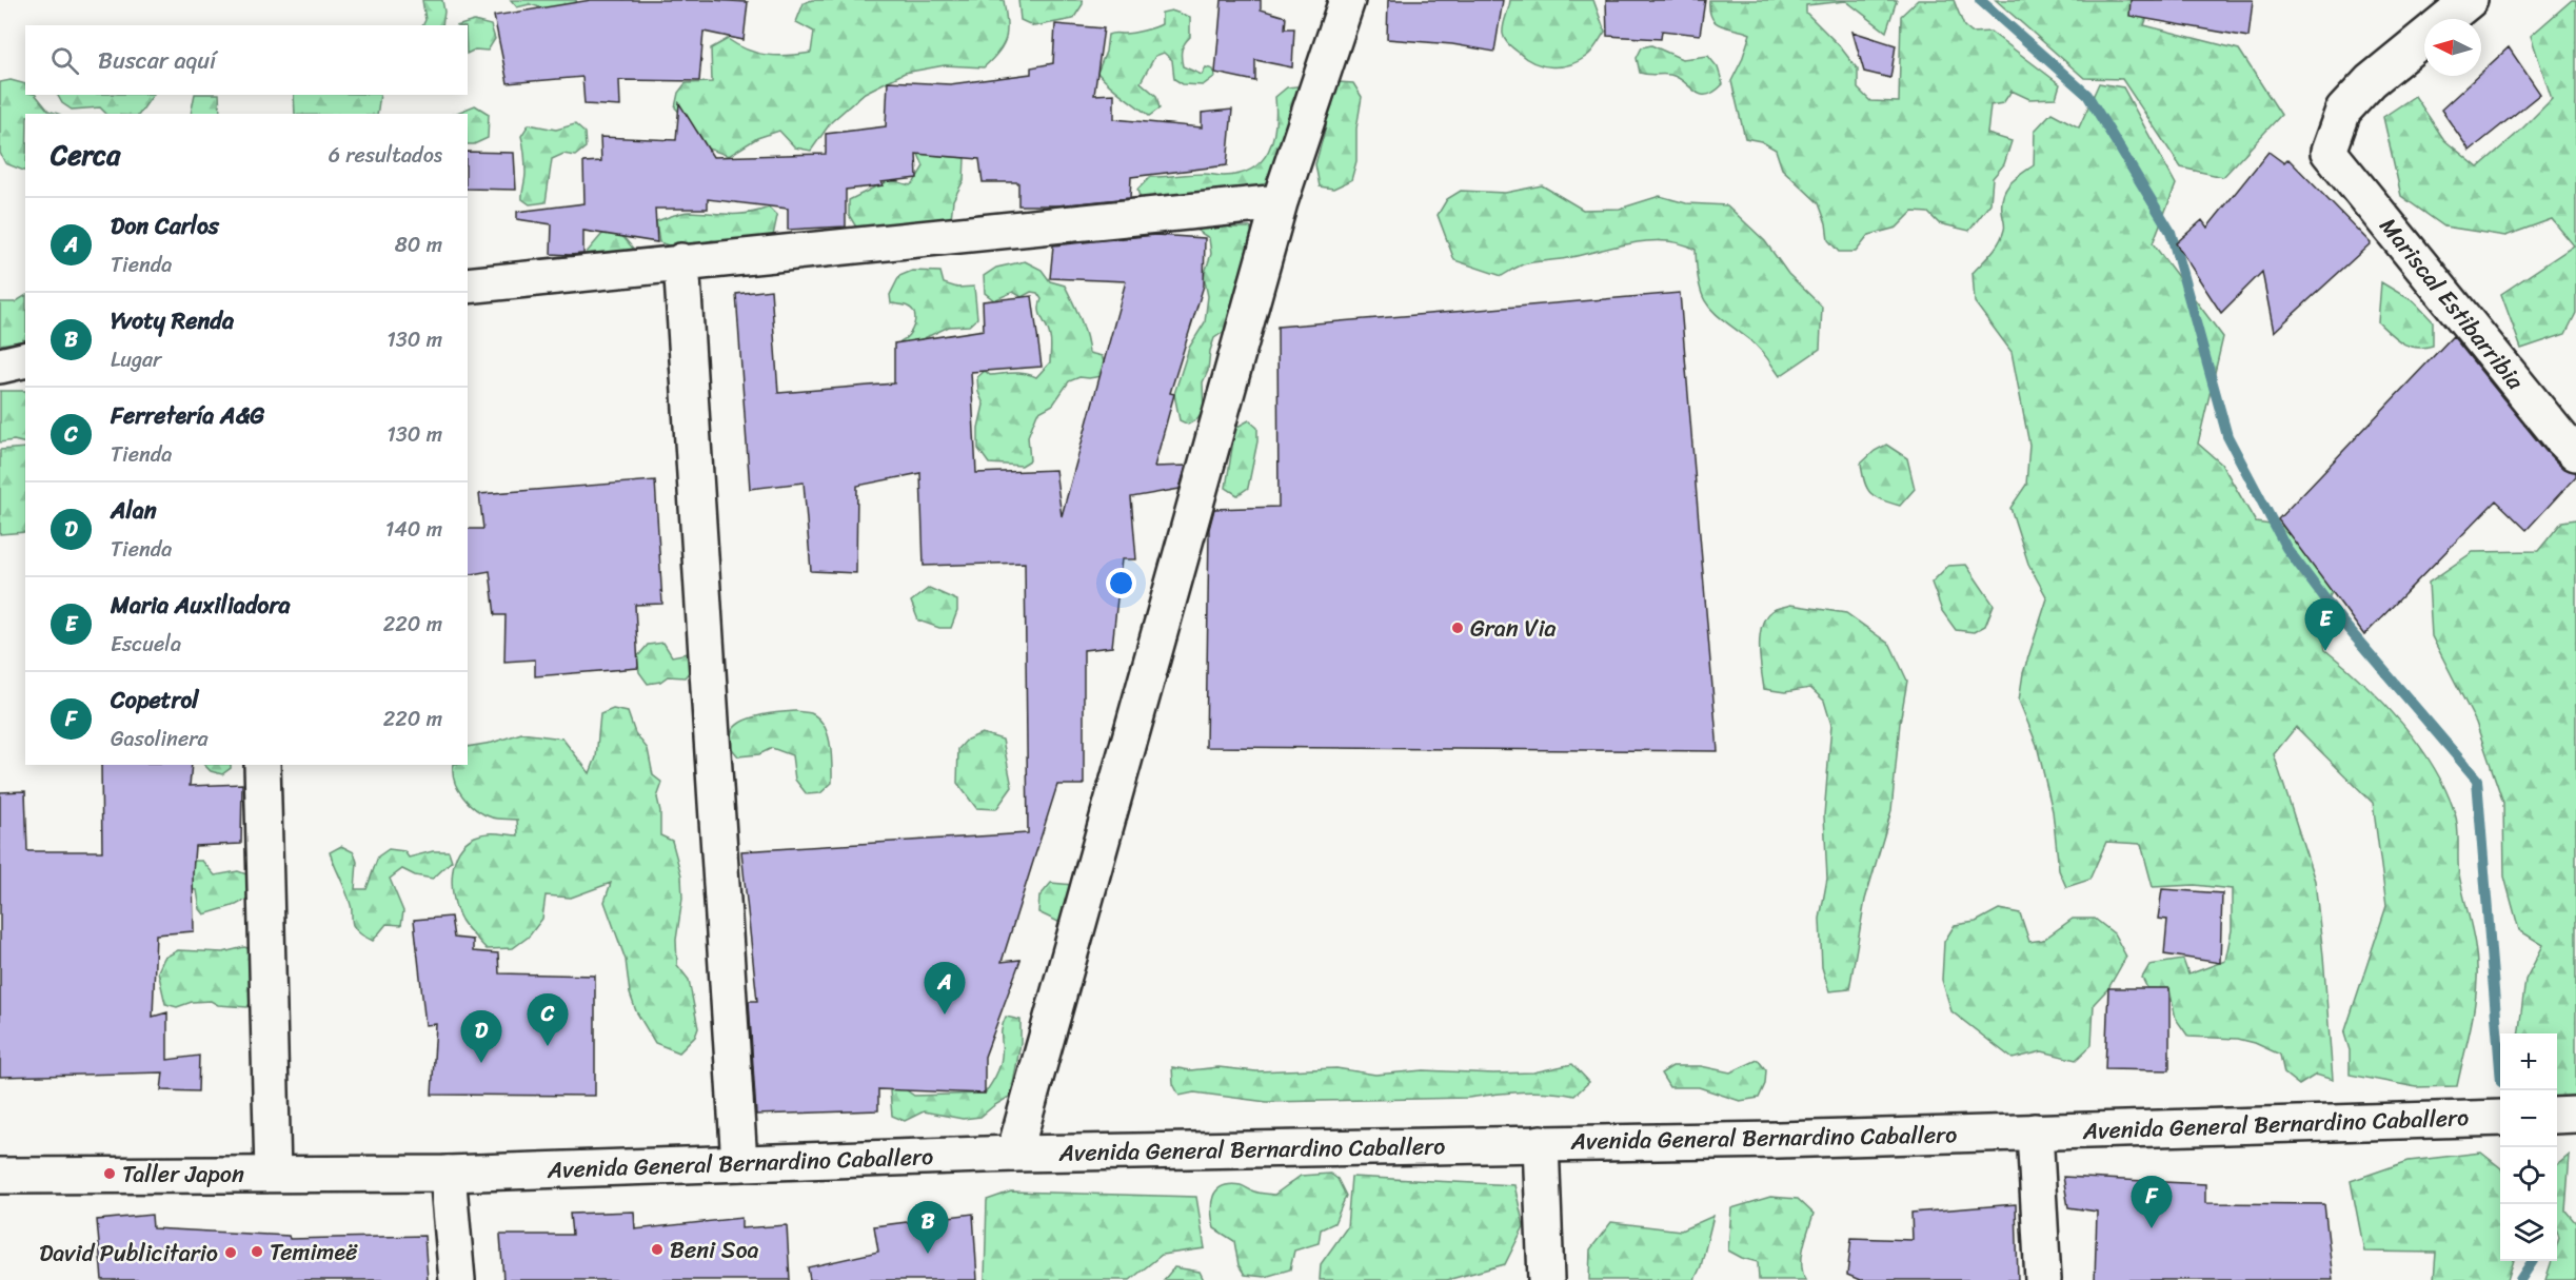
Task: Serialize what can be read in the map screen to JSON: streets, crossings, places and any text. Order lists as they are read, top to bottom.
{
  "streets": {
    "street": ["Mariscal Estibarribia", "Avenida General Bernardino Caballero"]
  },
  "places": [
    "Gran Via",
    "Taller Japon",
    "Beni Soa",
    "Temimeë",
    "David Publicitario"
  ],
  "north": "left",
  "page": {
    "search": "Buscar aquí",
    "heading": ["Cerca", "6 resultados"],
    "list": [
      {
        "mark": "A",
        "name": "Don Carlos",
        "note": "Tienda",
        "value": "80 m"
      },
      {
        "mark": "B",
        "name": "Yvoty Renda",
        "note": "Lugar",
        "value": "130 m"
      },
      {
        "mark": "C",
        "name": "Ferretería A&G",
        "note": "Tienda",
        "value": "130 m"
      },
      {
        "mark": "D",
        "name": "Alan",
        "note": "Tienda",
        "value": "140 m"
      },
      {
        "mark": "E",
        "name": "Maria Auxiliadora",
        "note": "Escuela",
        "value": "220 m"
      },
      {
        "mark": "F",
        "name": "Copetrol",
        "note": "Gasolinera",
        "value": "220 m"
      }
    ],
    "pins": [
      "E",
      "A",
      "C",
      "D",
      "F",
      "B"
    ],
    "map_buttons": ["+", "−"]
  }
}
